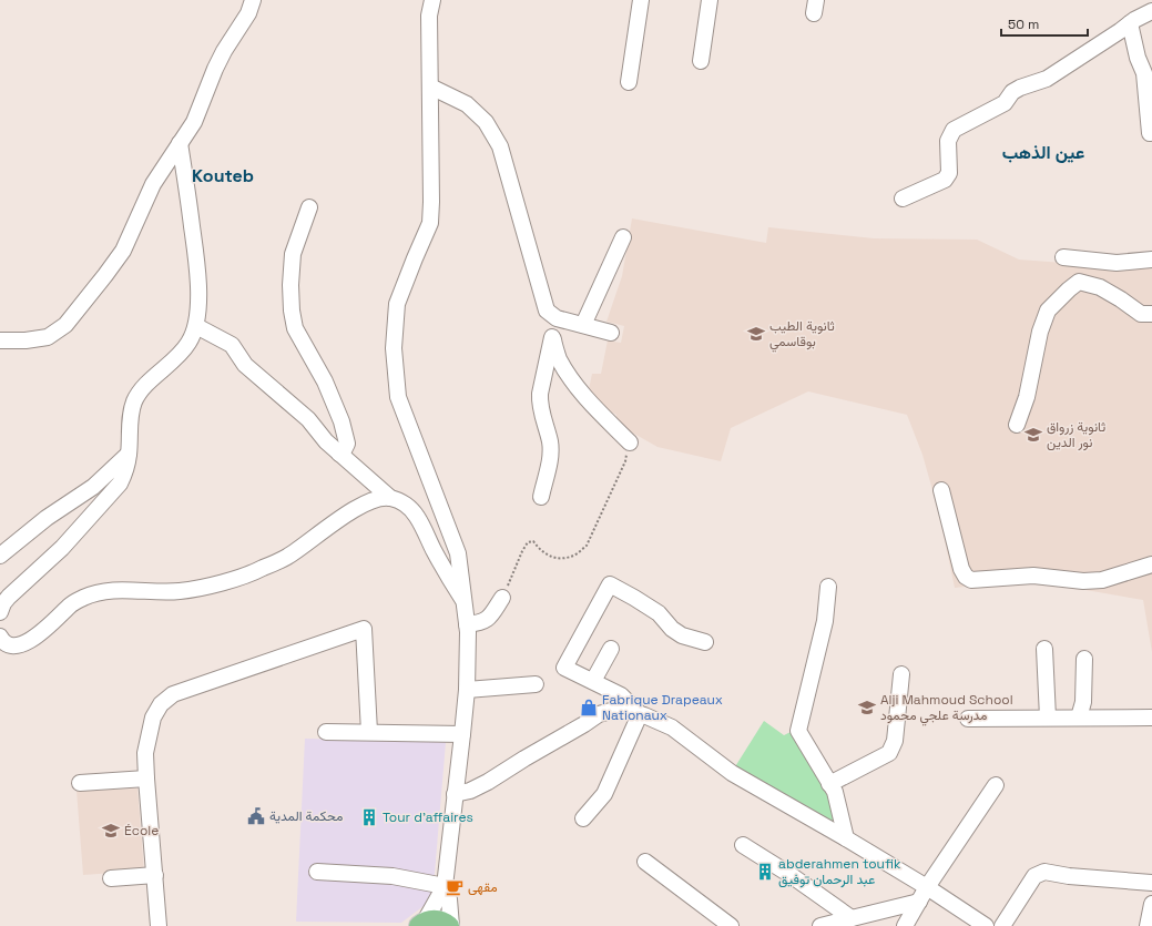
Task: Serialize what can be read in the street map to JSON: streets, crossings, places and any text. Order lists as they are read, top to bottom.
{
  "districts": ["عين الذهب", "Kouteb"],
  "places": {
    "school or university": [
      "ثانوية الطيب بوقاسمي",
      "ثانوية زرواق نور الدين",
      "Alji Mahmoud School مدرسة علجي محمود",
      "École"
    ],
    "shop": ["Fabrique Drapeaux Nationaux"],
    "public building": ["محكمة المدية"],
    "building": ["Tour d'affaires", "abderahmen toufik عبد الرحمان توفيق"],
    "cafe": ["مقهى"]
  },
  "scale_bar": "50 m"
}
